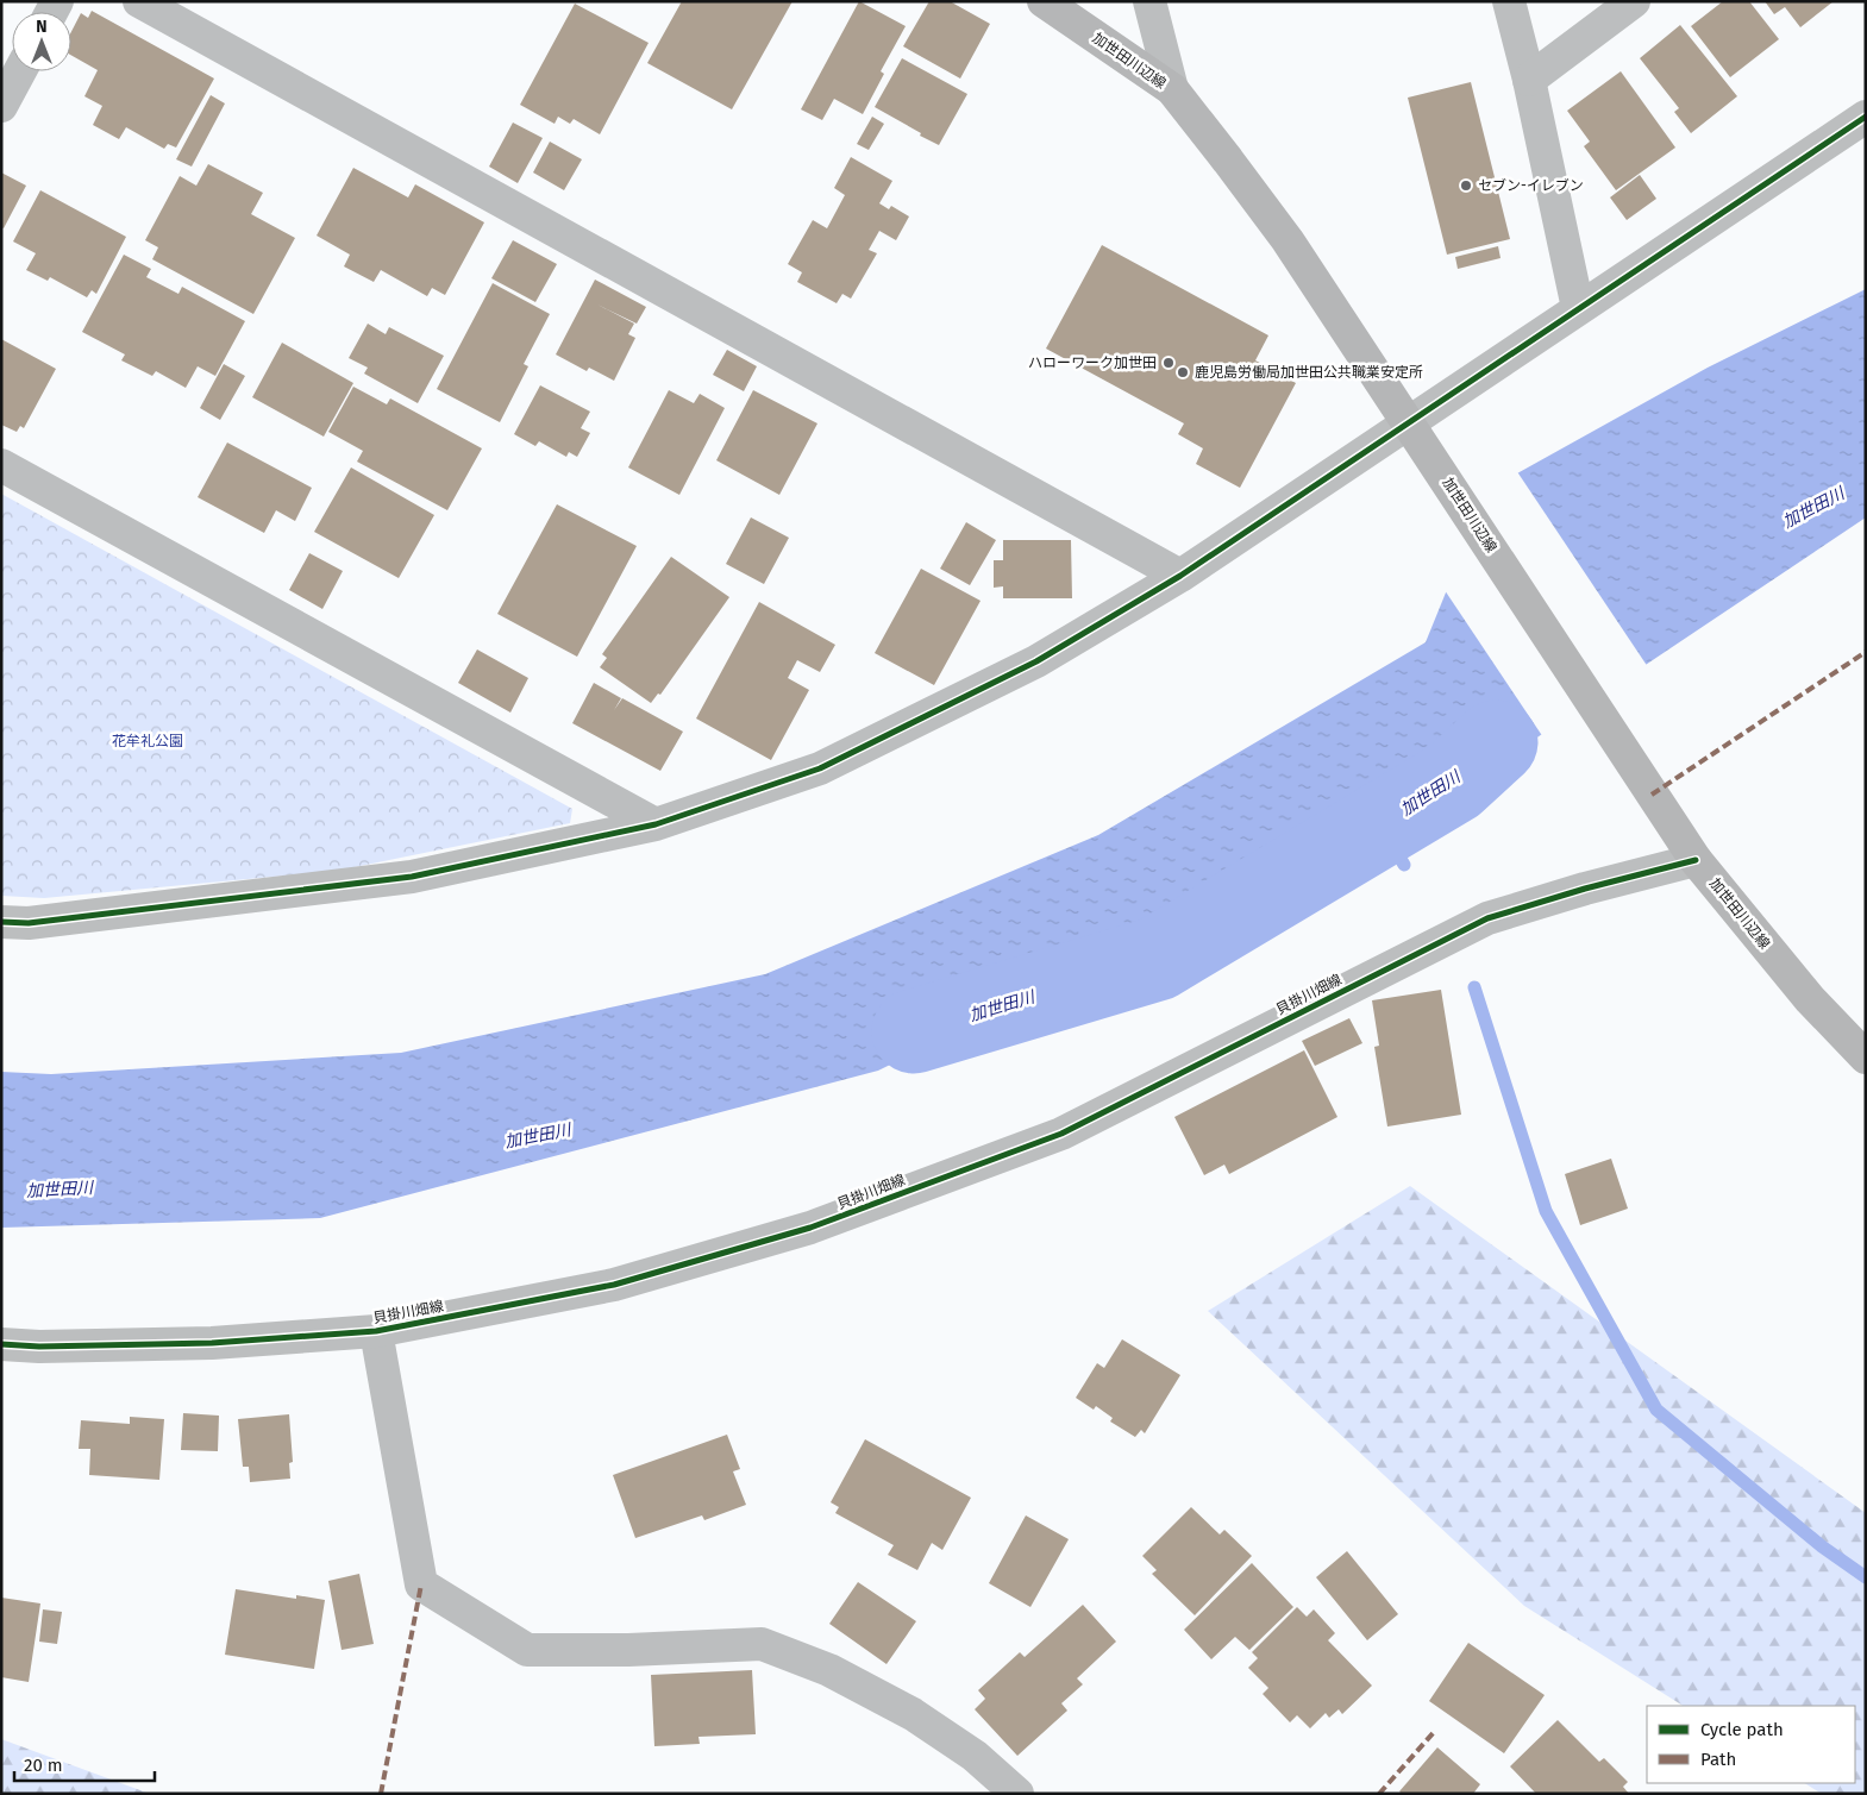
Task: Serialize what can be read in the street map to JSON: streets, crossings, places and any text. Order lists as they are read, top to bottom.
{
  "streets": {
    "main road": ["加世田川辺線"],
    "street": ["貝掛川畑線"]
  },
  "crossings": [
    ["加世田川辺線", "貝掛川畑線"]
  ],
  "water": ["加世田川"],
  "parks": ["花牟礼公園"],
  "places": ["セブン-イレブン", "ハローワーク加世田", "鹿児島労働局加世田公共職業安定所"],
  "legend": ["Cycle path", "Path"],
  "scale_bar": "20 m",
  "north": "top"
}
